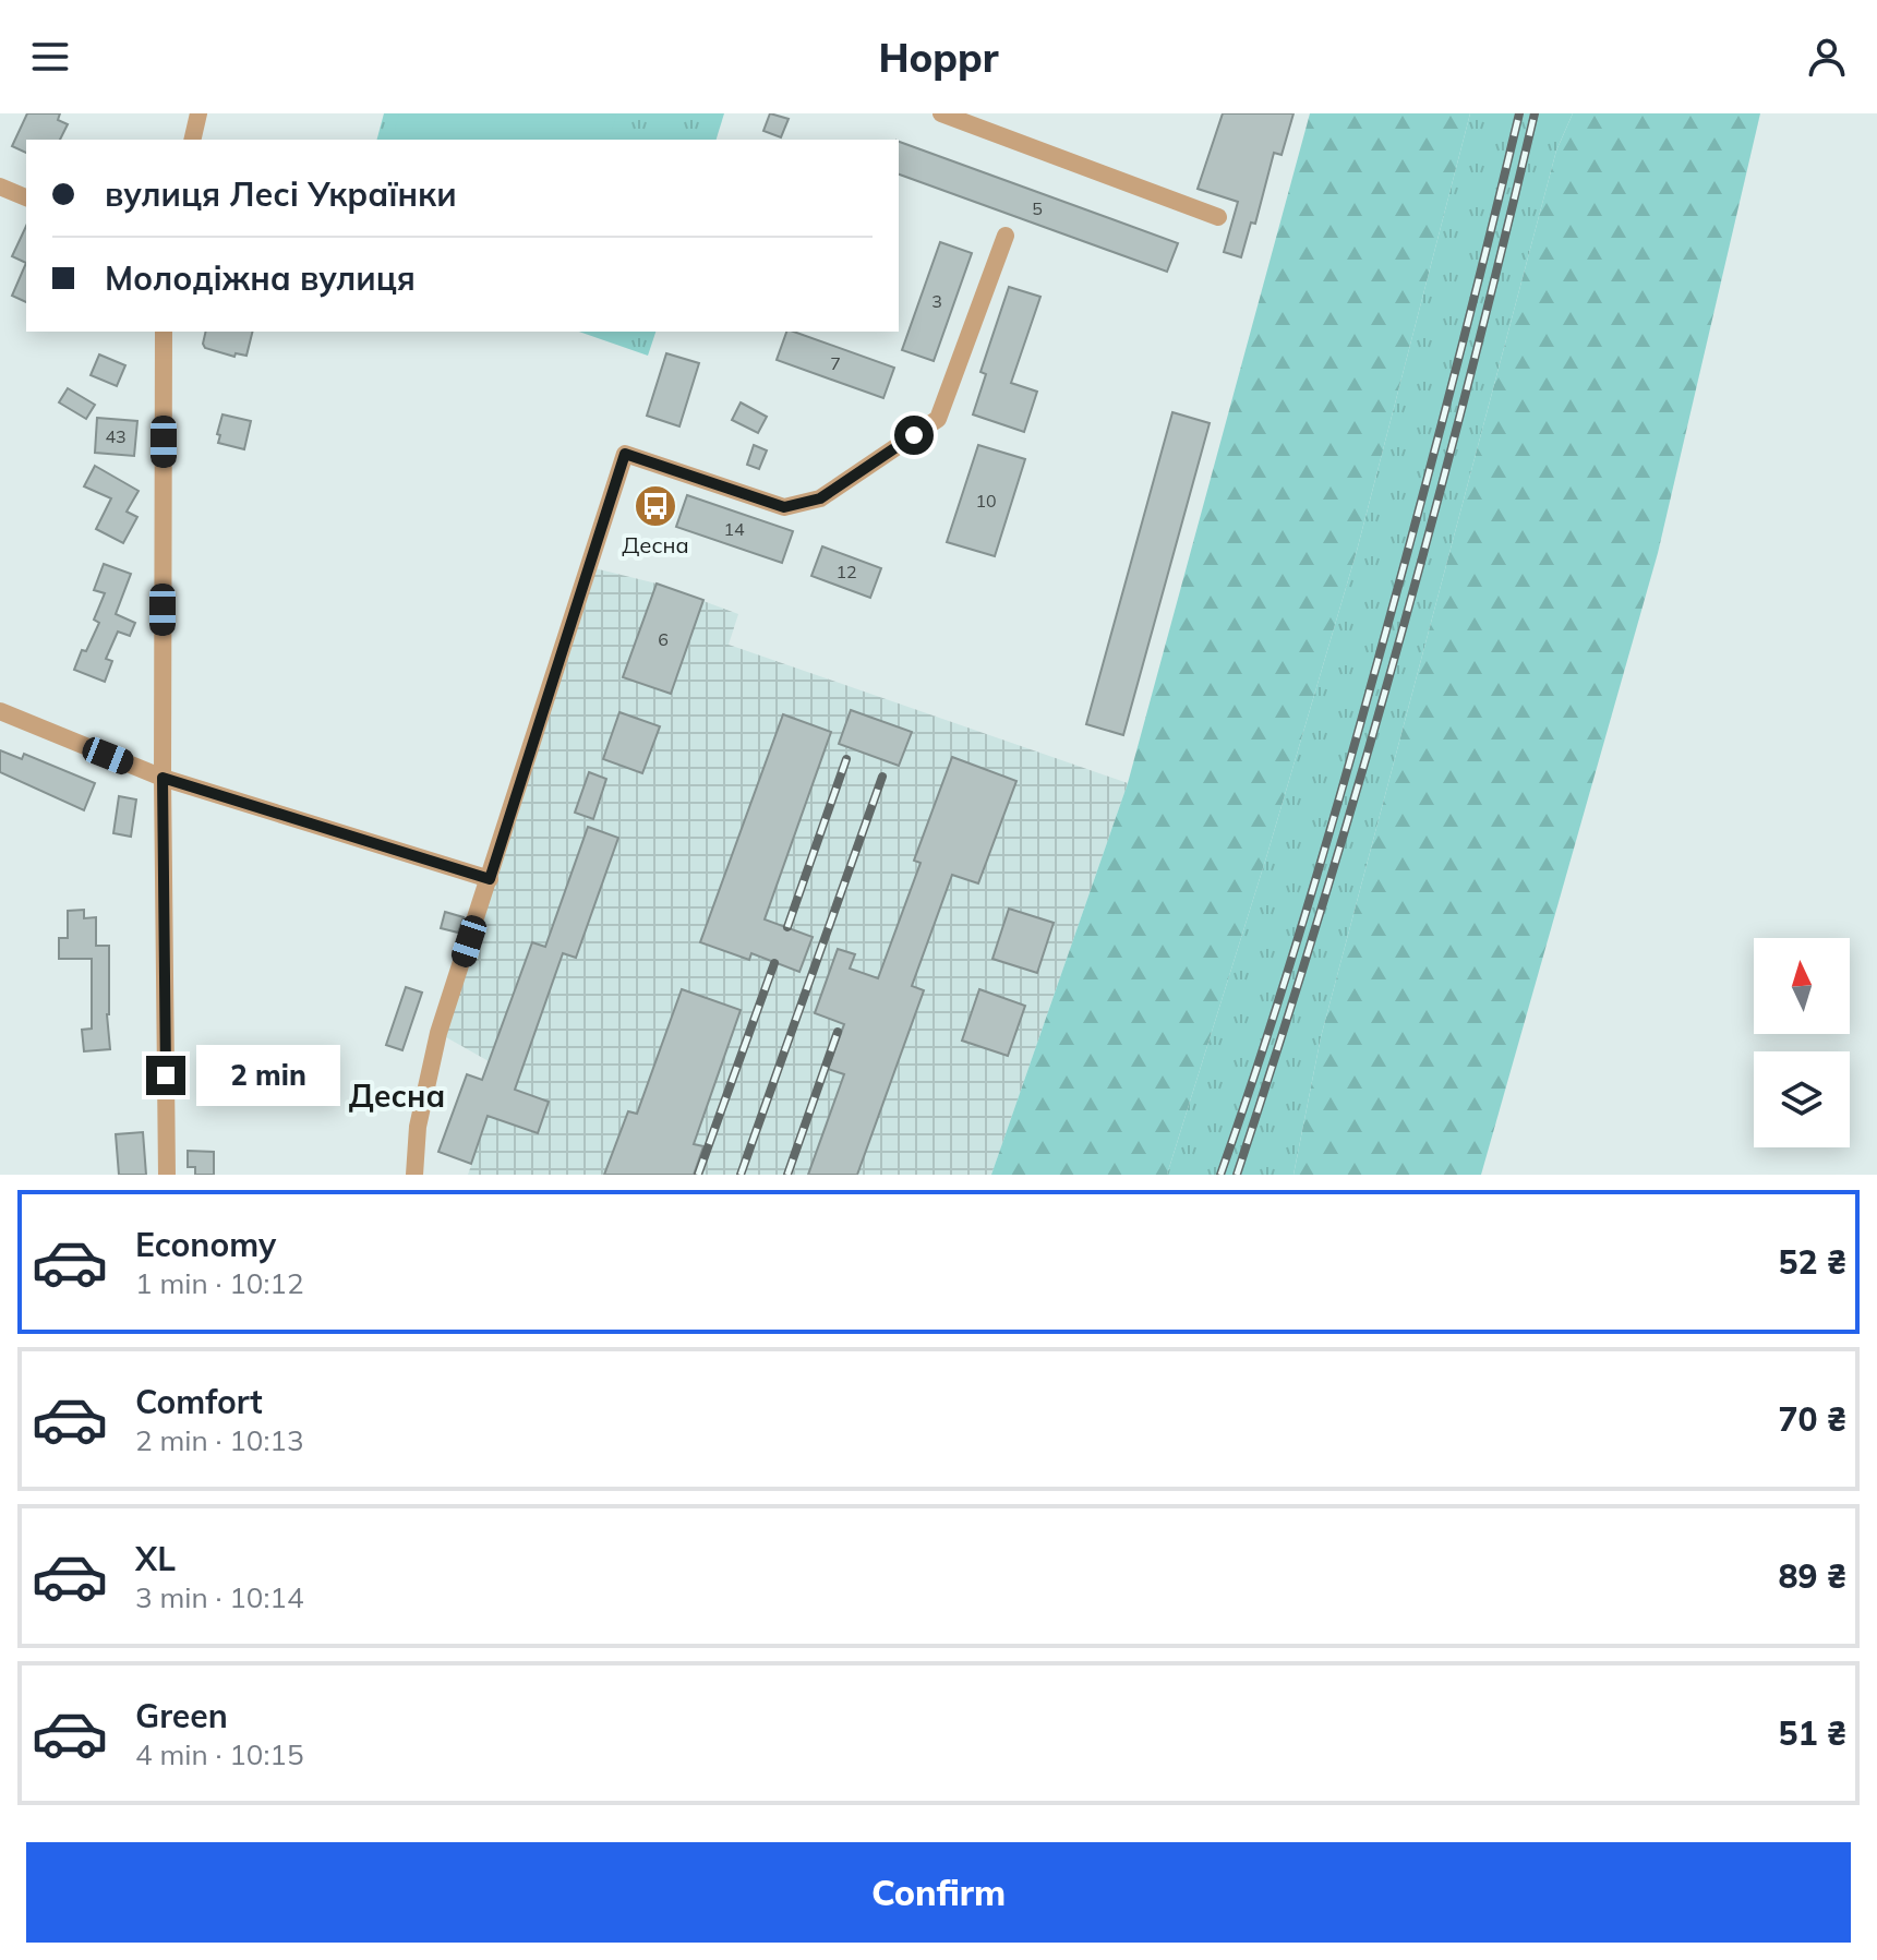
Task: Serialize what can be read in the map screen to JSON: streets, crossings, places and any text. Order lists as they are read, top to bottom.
{
  "districts": ["Десна"],
  "places": {
    "bus stop": ["Десна"]
  },
  "house_numbers": [
    "5",
    "3",
    "7",
    "43",
    "10",
    "14",
    "12",
    "6"
  ],
  "north": "top",
  "page": {
    "header": "Hoppr",
    "banner": ["вулиця Лесі Українки", "Молодіжна вулиця"],
    "bubble": "2 min",
    "list": [
      {
        "name": "Economy",
        "note": "1 min · 10:12",
        "value": "52 ₴"
      },
      {
        "name": "Comfort",
        "note": "2 min · 10:13",
        "value": "70 ₴"
      },
      {
        "name": "XL",
        "note": "3 min · 10:14",
        "value": "89 ₴"
      },
      {
        "name": "Green",
        "note": "4 min · 10:15",
        "value": "51 ₴"
      }
    ],
    "buttons": "Confirm"
  }
}
